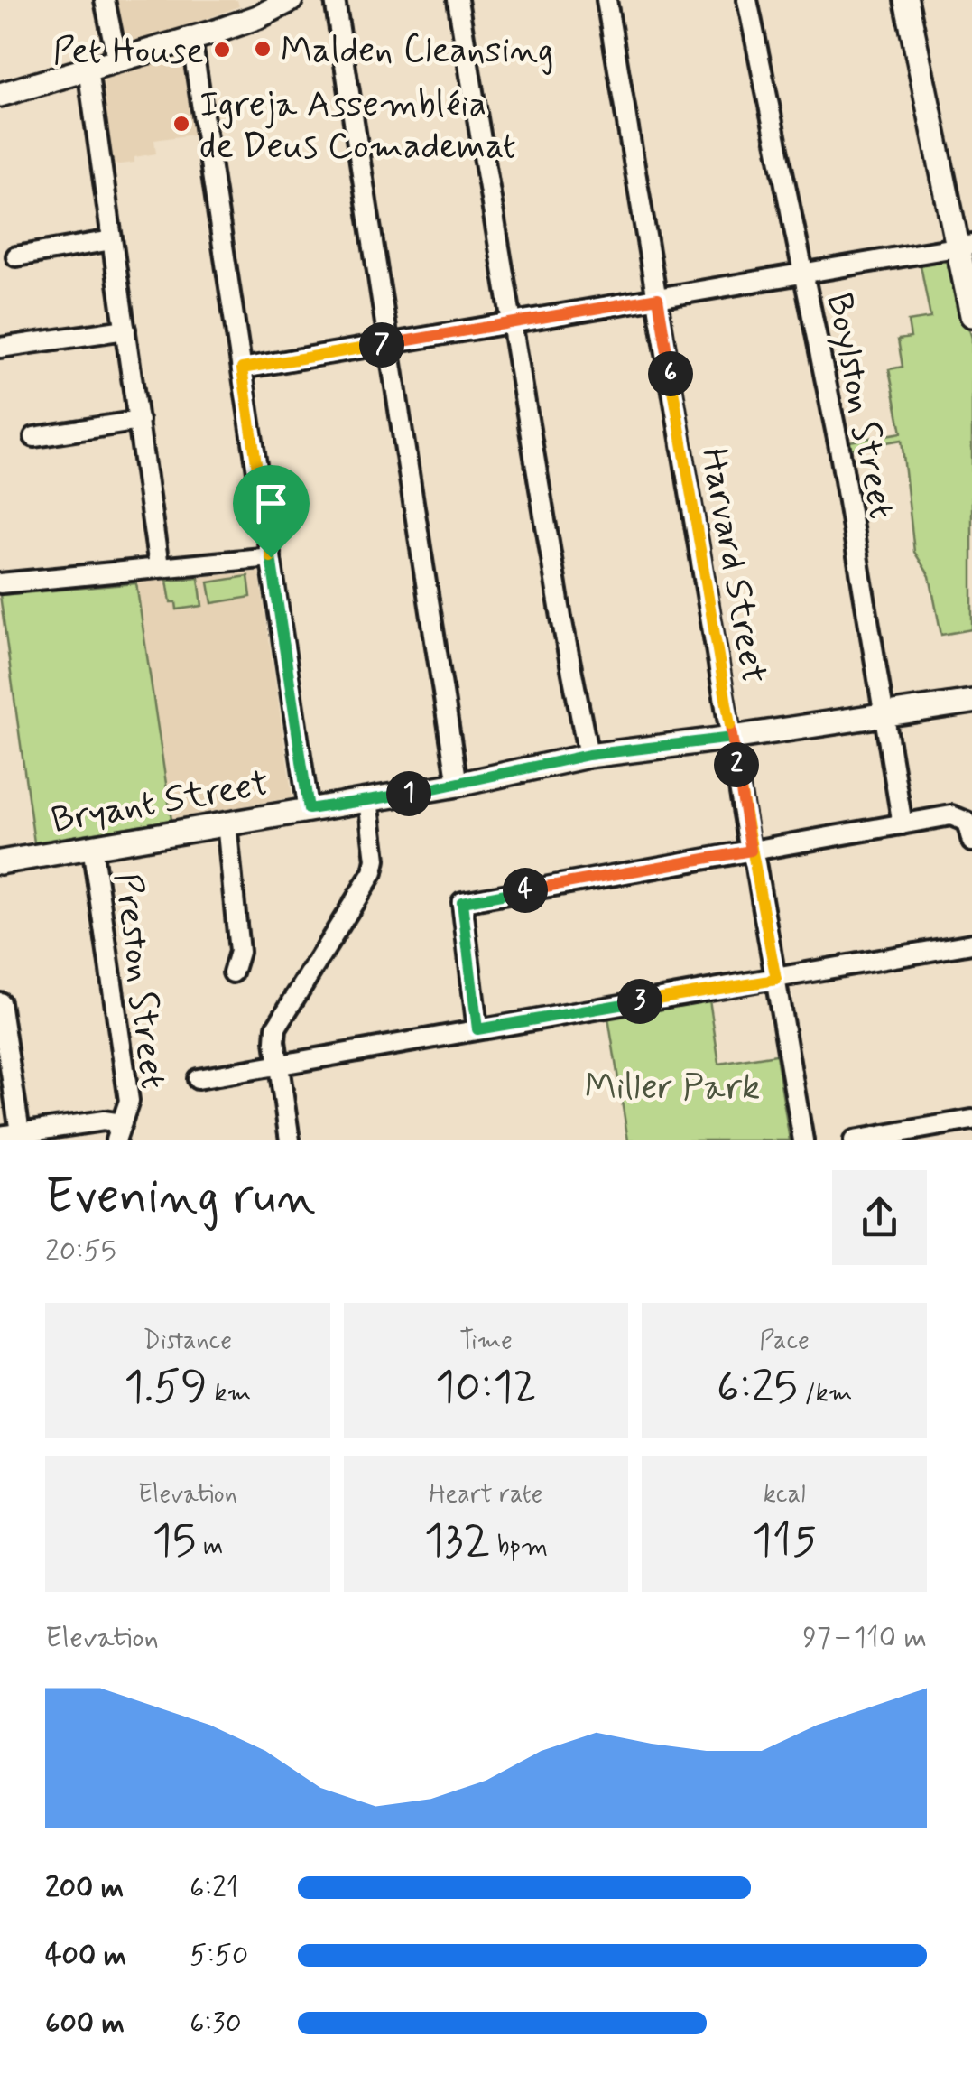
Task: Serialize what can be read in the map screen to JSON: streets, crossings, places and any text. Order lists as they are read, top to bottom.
{
  "streets": {
    "main road": ["Bryant Street"],
    "street": ["Boylston Street", "Harvard Street", "Preston Street"]
  },
  "crossings": [
    ["Boylston Street", "Bryant Street"],
    ["Harvard Street", "Bryant Street"],
    ["Bryant Street", "Preston Street"]
  ],
  "parks": ["Miller Park"],
  "places": ["Malden Cleansing", "Pet House", "Igreja Assembléia de Deus Comademat"],
  "page": {
    "pins": [
      "7",
      "6",
      "2",
      "1",
      "4",
      "3"
    ],
    "heading": ["Evening run", "20:55"],
    "stats": [
      ["Distance", "1.59 km"],
      ["Time", "10:12"],
      ["Pace", "6:25 /km"],
      ["Elevation", "15 m"],
      ["Heart rate", "132 bpm"],
      ["kcal", "115"]
    ],
    "chart": ["Elevation", "97–110 m"],
    "list": [
      {
        "name": "200 m",
        "note": "6:21"
      },
      {
        "name": "400 m",
        "note": "5:50"
      },
      {
        "name": "600 m",
        "note": "6:30"
      }
    ]
  }
}
